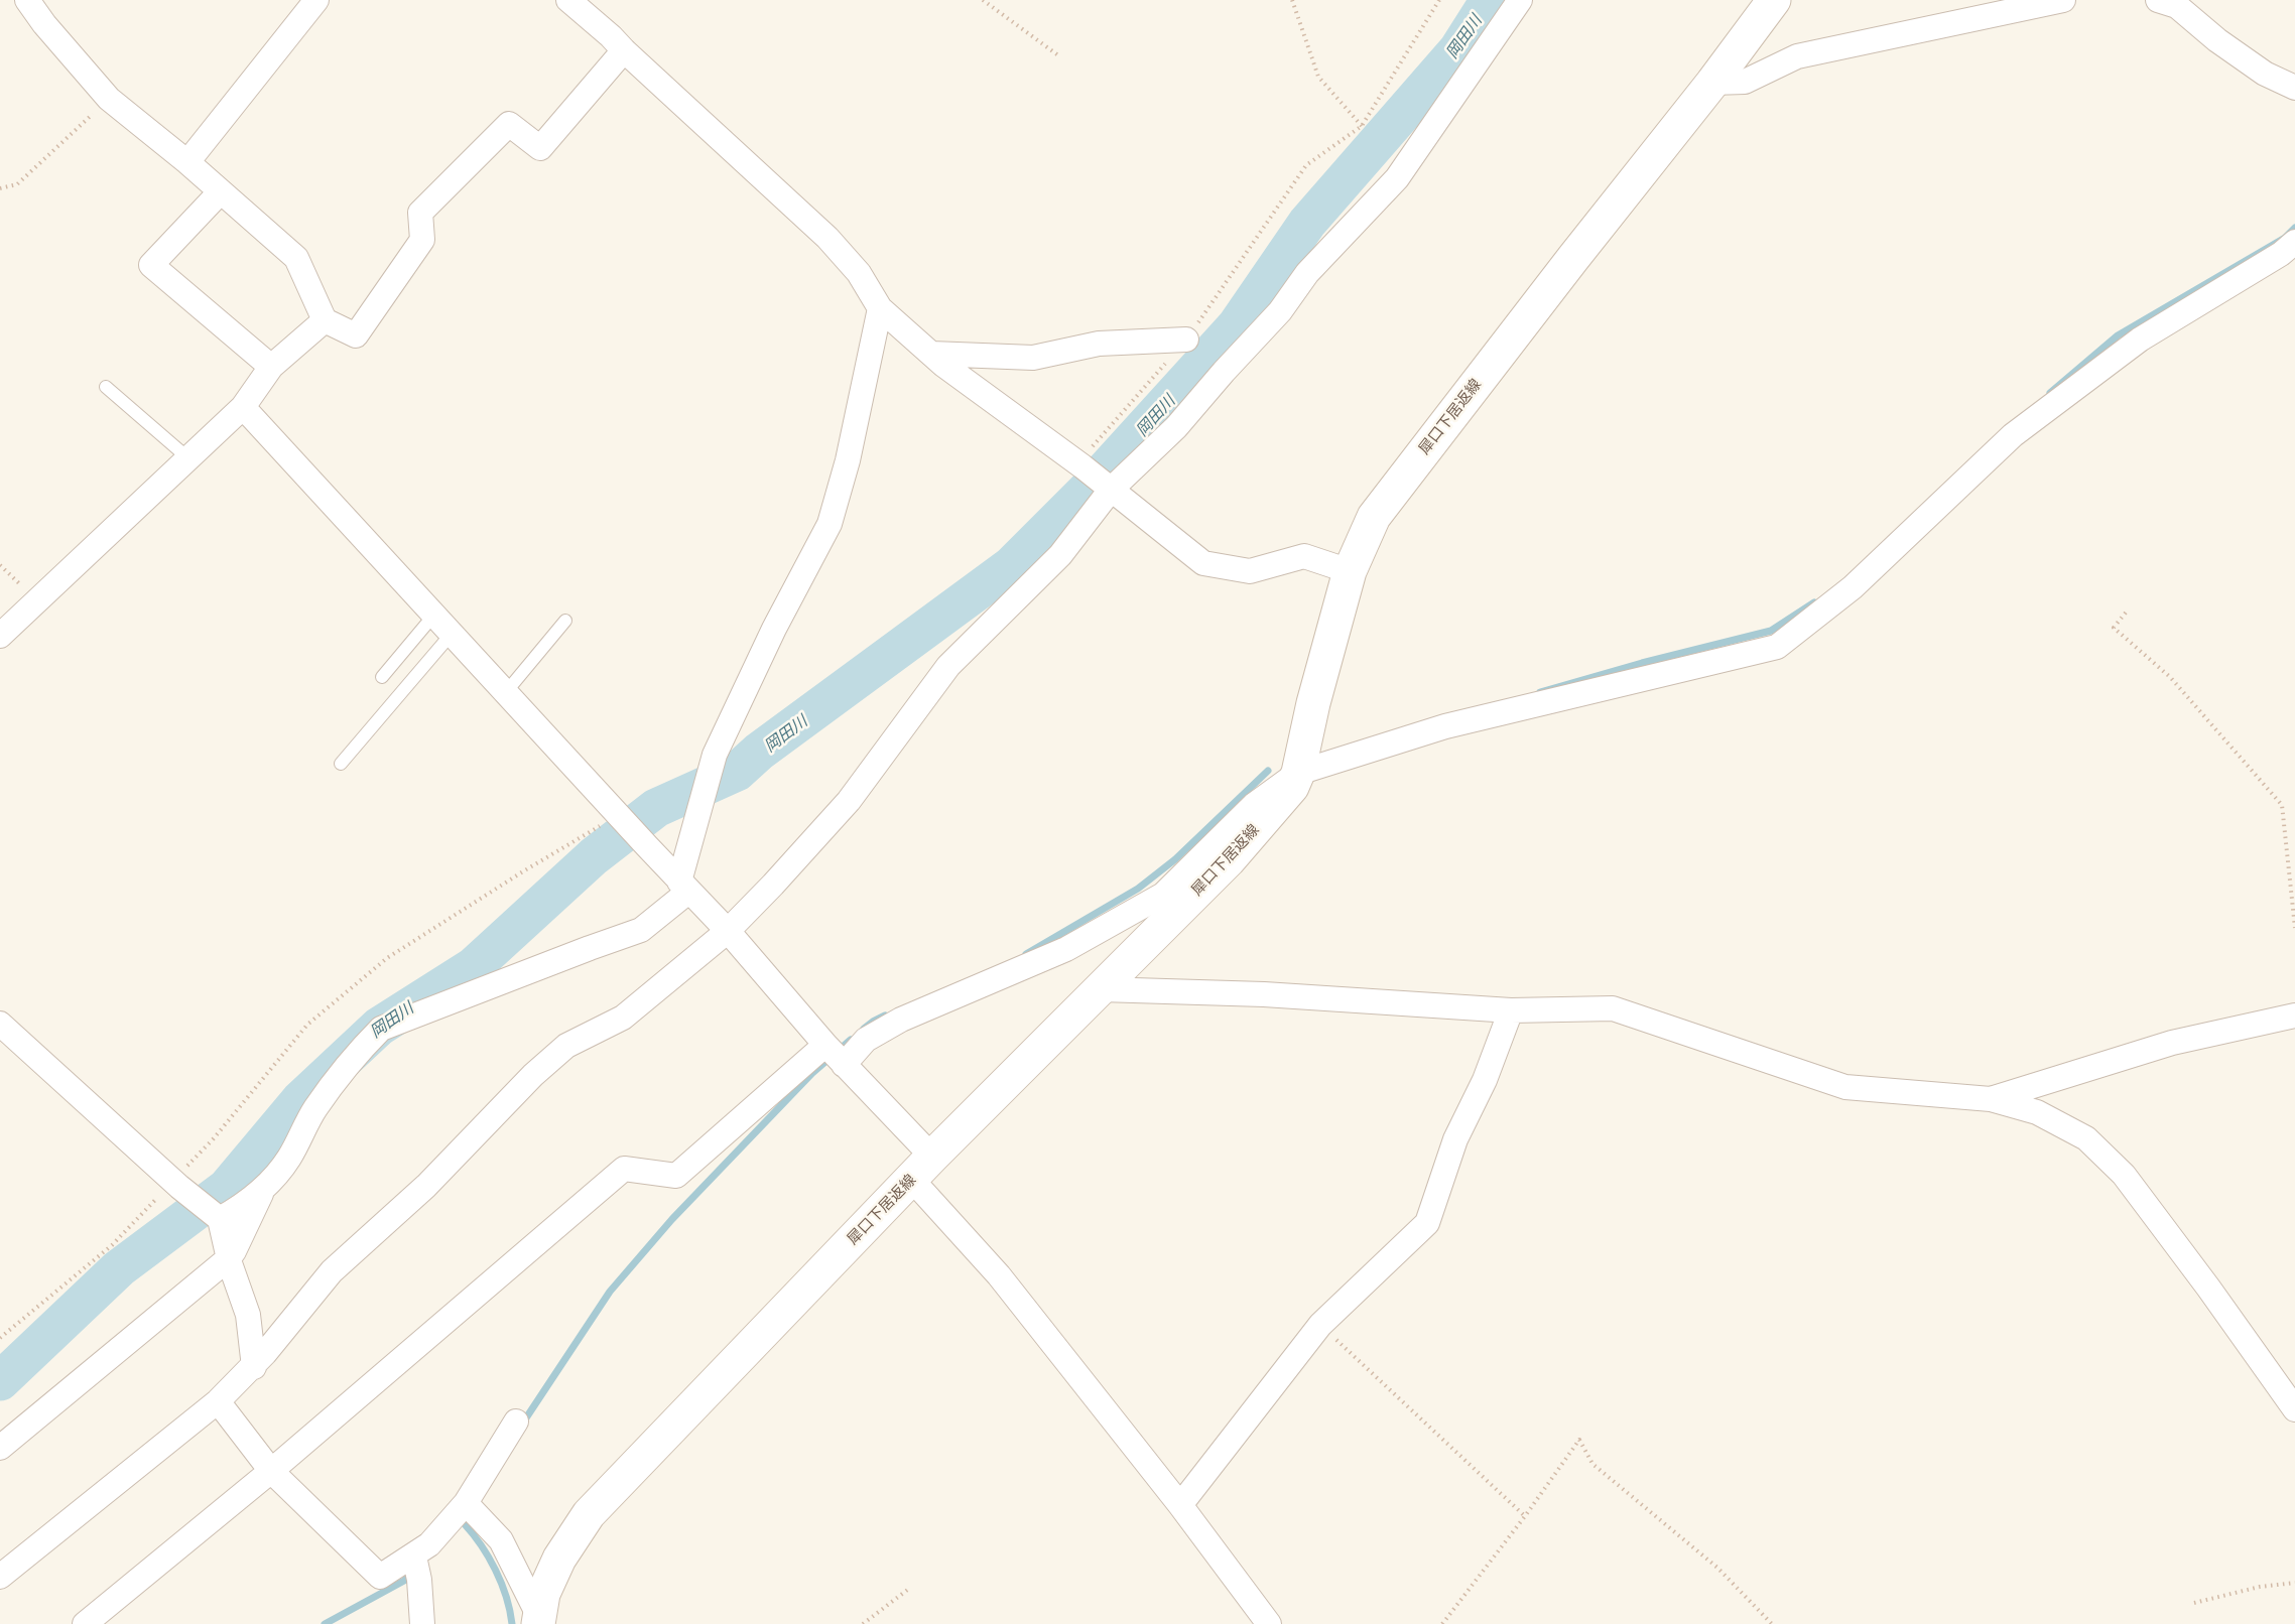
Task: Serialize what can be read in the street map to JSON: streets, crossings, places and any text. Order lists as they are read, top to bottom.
{
  "streets": {
    "main road": ["犀口下居返線"]
  },
  "water": ["岡田川"]
}
